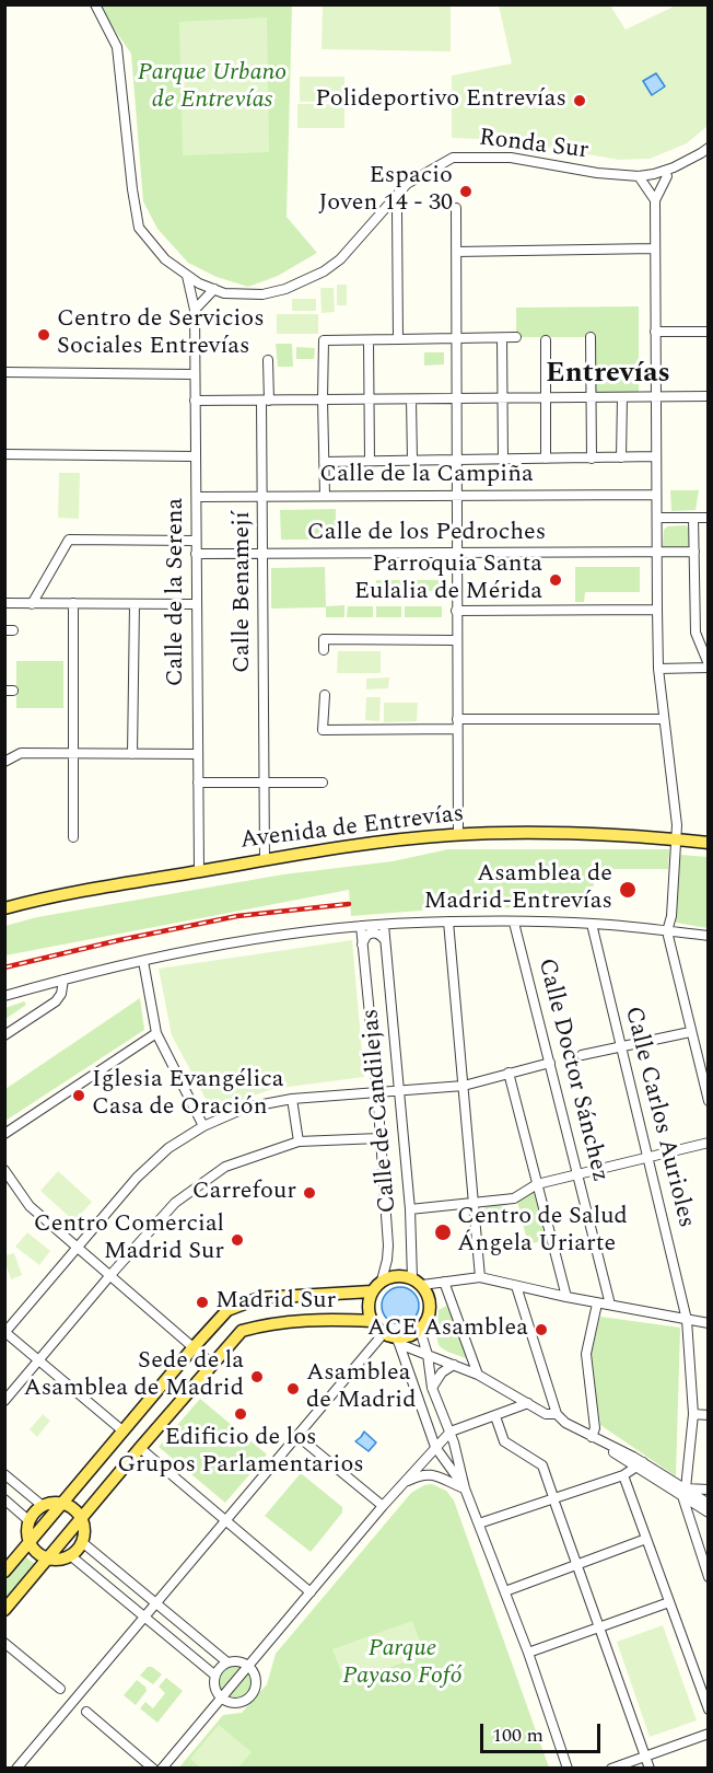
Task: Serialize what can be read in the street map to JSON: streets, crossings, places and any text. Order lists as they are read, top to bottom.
{
  "streets": {
    "main road": ["Avenida de Entrevías"],
    "street": [
      "Ronda Sur",
      "Calle de la Campiña",
      "Calle de los Pedroches",
      "Calle de la Serena",
      "Calle Benamejí",
      "Calle Doctor Sánchez",
      "Calle de Candilejas",
      "Calle Carlos Aurioles"
    ]
  },
  "crossings": [
    ["Ronda Sur", "Calle de la Serena"],
    ["Calle de la Campiña", "Calle de la Serena"],
    ["Calle de la Campiña", "Calle Benamejí"],
    ["Calle de los Pedroches", "Calle de la Serena"],
    ["Calle de los Pedroches", "Calle Benamejí"],
    ["Calle de la Serena", "Avenida de Entrevías"],
    ["Calle Benamejí", "Avenida de Entrevías"]
  ],
  "districts": ["Entrevías"],
  "parks": ["Parque Urbano de Entrevías", "Parque Payaso Fofó"],
  "places": [
    "Polideportivo Entrevías",
    "Espacio Joven 14 - 30",
    "Centro de Servicios Sociales Entrevías",
    "Parroquia Santa Eulalia de Mérida",
    "Asamblea de Madrid-Entrevías",
    "Iglesia Evangélica Casa de Oración",
    "Carrefour",
    "Centro de Salud Ángela Uriarte",
    "Centro Comercial Madrid Sur",
    "Madrid Sur",
    "ACE Asamblea",
    "Sede de la Asamblea de Madrid",
    "Asamblea de Madrid",
    "Edificio de los Grupos Parlamentarios"
  ],
  "scale_bar": "100 m"
}
